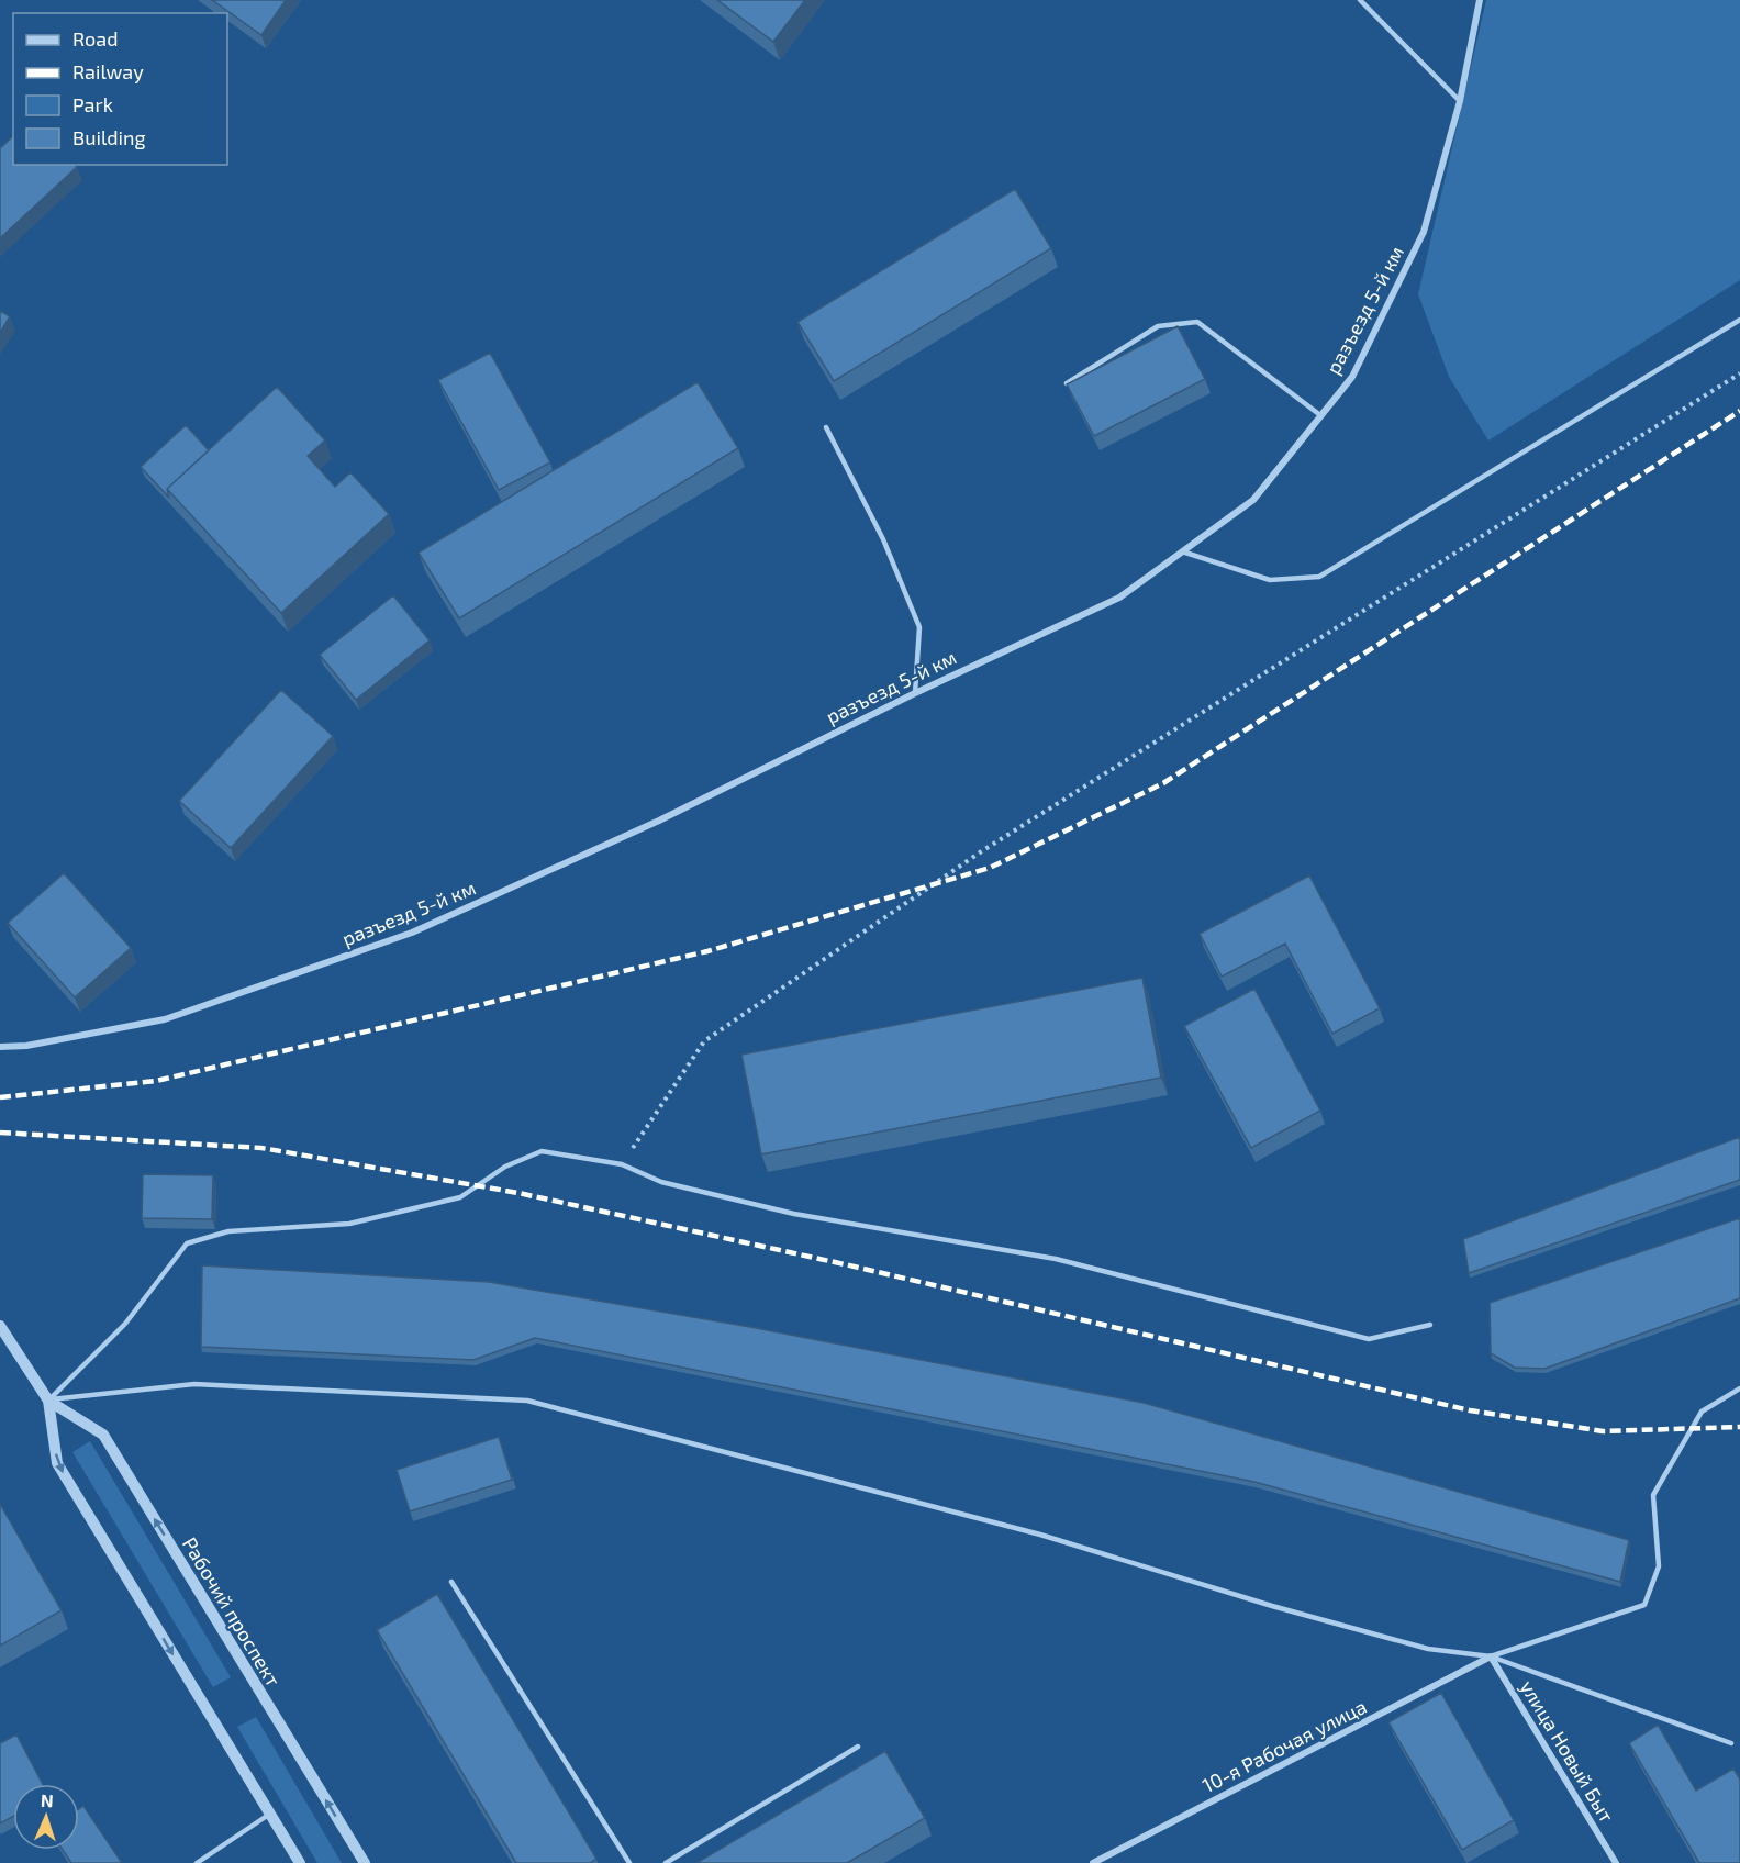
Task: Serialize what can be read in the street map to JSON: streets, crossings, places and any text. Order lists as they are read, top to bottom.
{
  "streets": {
    "street": [
      "разъезд 5-й км",
      "Рабочий проспект",
      "10-я Рабочая улица",
      "улица Новый Быт"
    ]
  },
  "crossings": [
    ["10-я Рабочая улица", "улица Новый Быт"]
  ],
  "legend": [
    "Road",
    "Railway",
    "Park",
    "Building"
  ],
  "north": "top"
}
